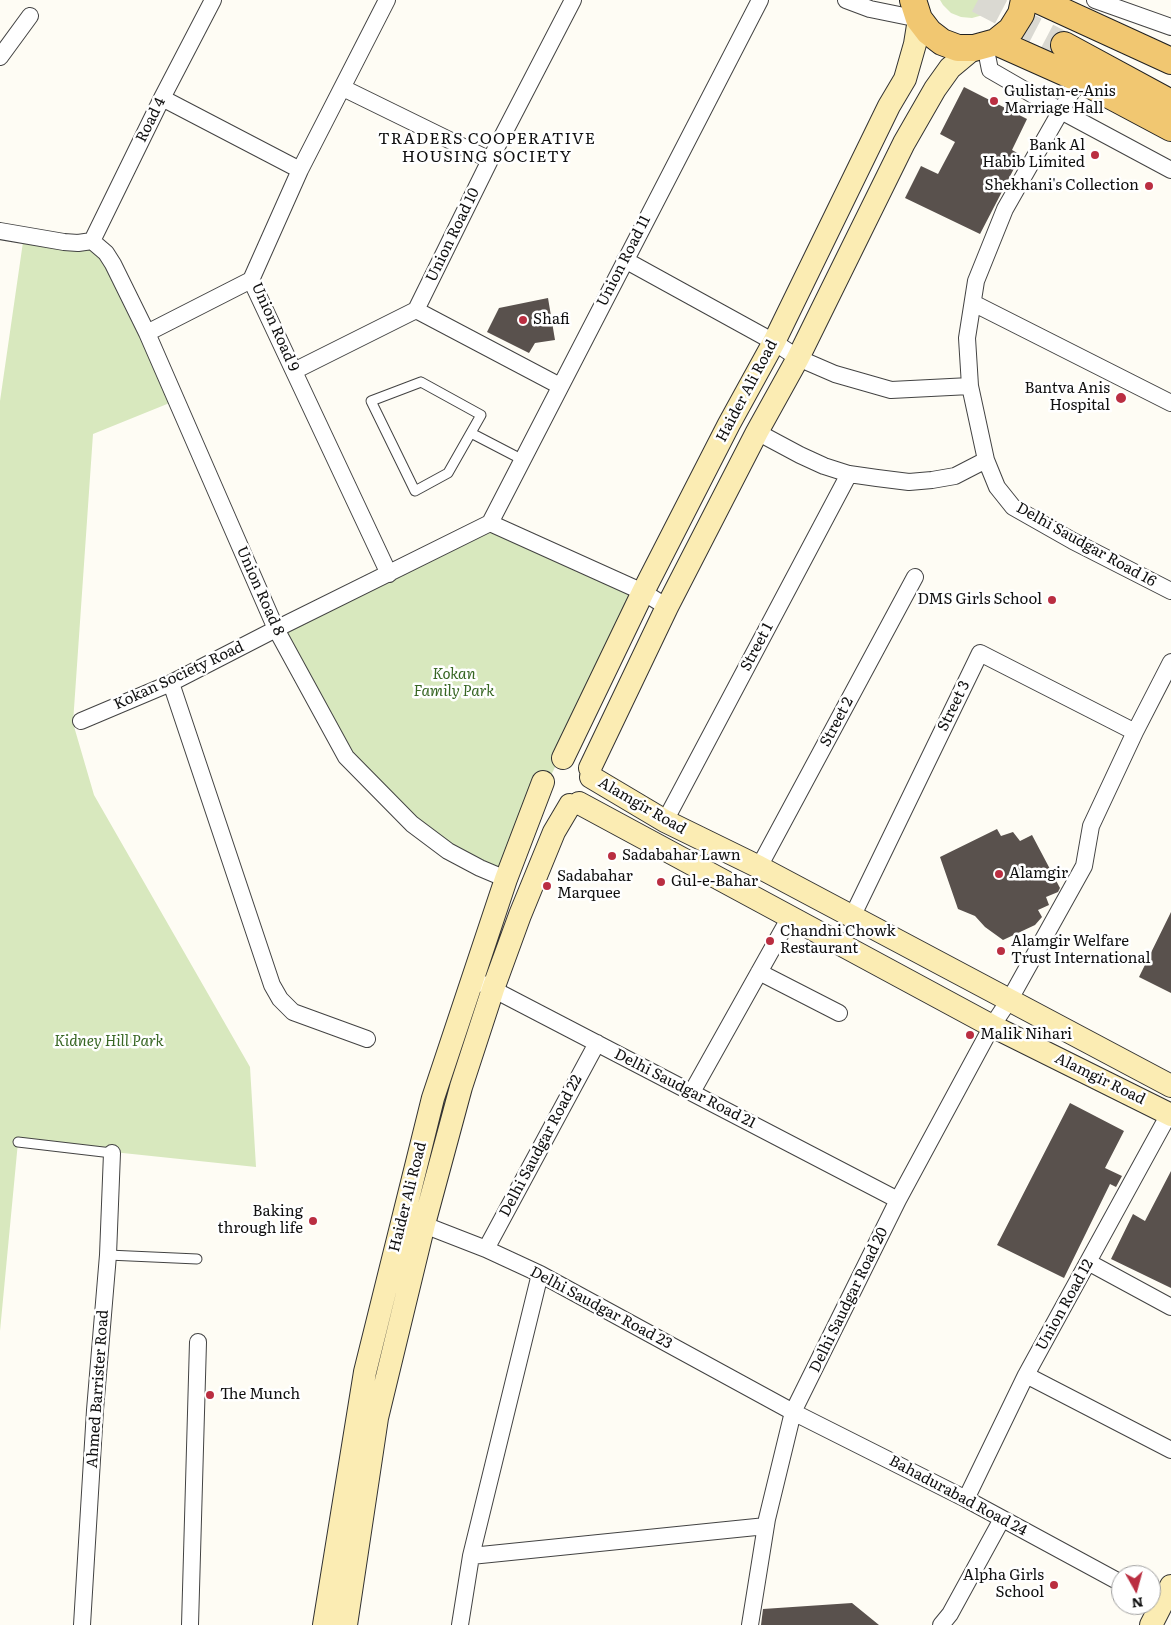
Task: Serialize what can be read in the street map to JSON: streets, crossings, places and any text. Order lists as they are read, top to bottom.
{
  "streets": {
    "main road": ["Haider Ali Road", "Alamgir Road"],
    "street": [
      "Road 4",
      "Union Road 10",
      "Union Road 11",
      "Union Road 9",
      "Delhi Saudgar Road 16",
      "Union Road 8",
      "Street 1",
      "Kokan Society Road",
      "Street 3",
      "Street 2",
      "Delhi Saudgar Road 21",
      "Delhi Saudgar Road 22",
      "Delhi Saudgar Road 20",
      "Union Road 12",
      "Delhi Saudgar Road 23",
      "Ahmed Barrister Road",
      "Bahadurabad Road 24"
    ]
  },
  "crossings": [
    ["Road 4", "Union Road 8"],
    ["Union Road 11", "Kokan Society Road"],
    ["Union Road 9", "Kokan Society Road"],
    ["Haider Ali Road", "Union Road 8"],
    ["Haider Ali Road", "Alamgir Road"],
    ["Haider Ali Road", "Delhi Saudgar Road 21"],
    ["Haider Ali Road", "Delhi Saudgar Road 23"],
    ["Union Road 8", "Kokan Society Road"],
    ["Street 1", "Alamgir Road"],
    ["Street 3", "Alamgir Road"],
    ["Street 3", "Delhi Saudgar Road 20"],
    ["Street 2", "Alamgir Road"],
    ["Alamgir Road", "Delhi Saudgar Road 20"],
    ["Alamgir Road", "Union Road 12"],
    ["Delhi Saudgar Road 21", "Delhi Saudgar Road 22"],
    ["Delhi Saudgar Road 21", "Delhi Saudgar Road 20"],
    ["Delhi Saudgar Road 22", "Delhi Saudgar Road 23"],
    ["Delhi Saudgar Road 20", "Delhi Saudgar Road 23"],
    ["Delhi Saudgar Road 20", "Bahadurabad Road 24"],
    ["Union Road 12", "Bahadurabad Road 24"],
    ["Delhi Saudgar Road 23", "Bahadurabad Road 24"]
  ],
  "districts": ["TRADERS COOPERATIVE HOUSING SOCIETY"],
  "parks": ["Kokan Family Park", "Kidney Hill Park"],
  "places": [
    "Gulistan-e-Anis Marriage Hall",
    "Bank Al Habib Limited",
    "Shekhani's Collection",
    "Shafi",
    "Bantva Anis Hospital",
    "DMS Girls School",
    "Sadabahar Lawn",
    "Alamgir",
    "Gul-e-Bahar",
    "Sadabahar Marquee",
    "Chandni Chowk Restaurant",
    "Alamgir Welfare Trust International",
    "Malik Nihari",
    "Baking through life",
    "The Munch",
    "Alpha Girls School"
  ],
  "north": "bottom"
}
